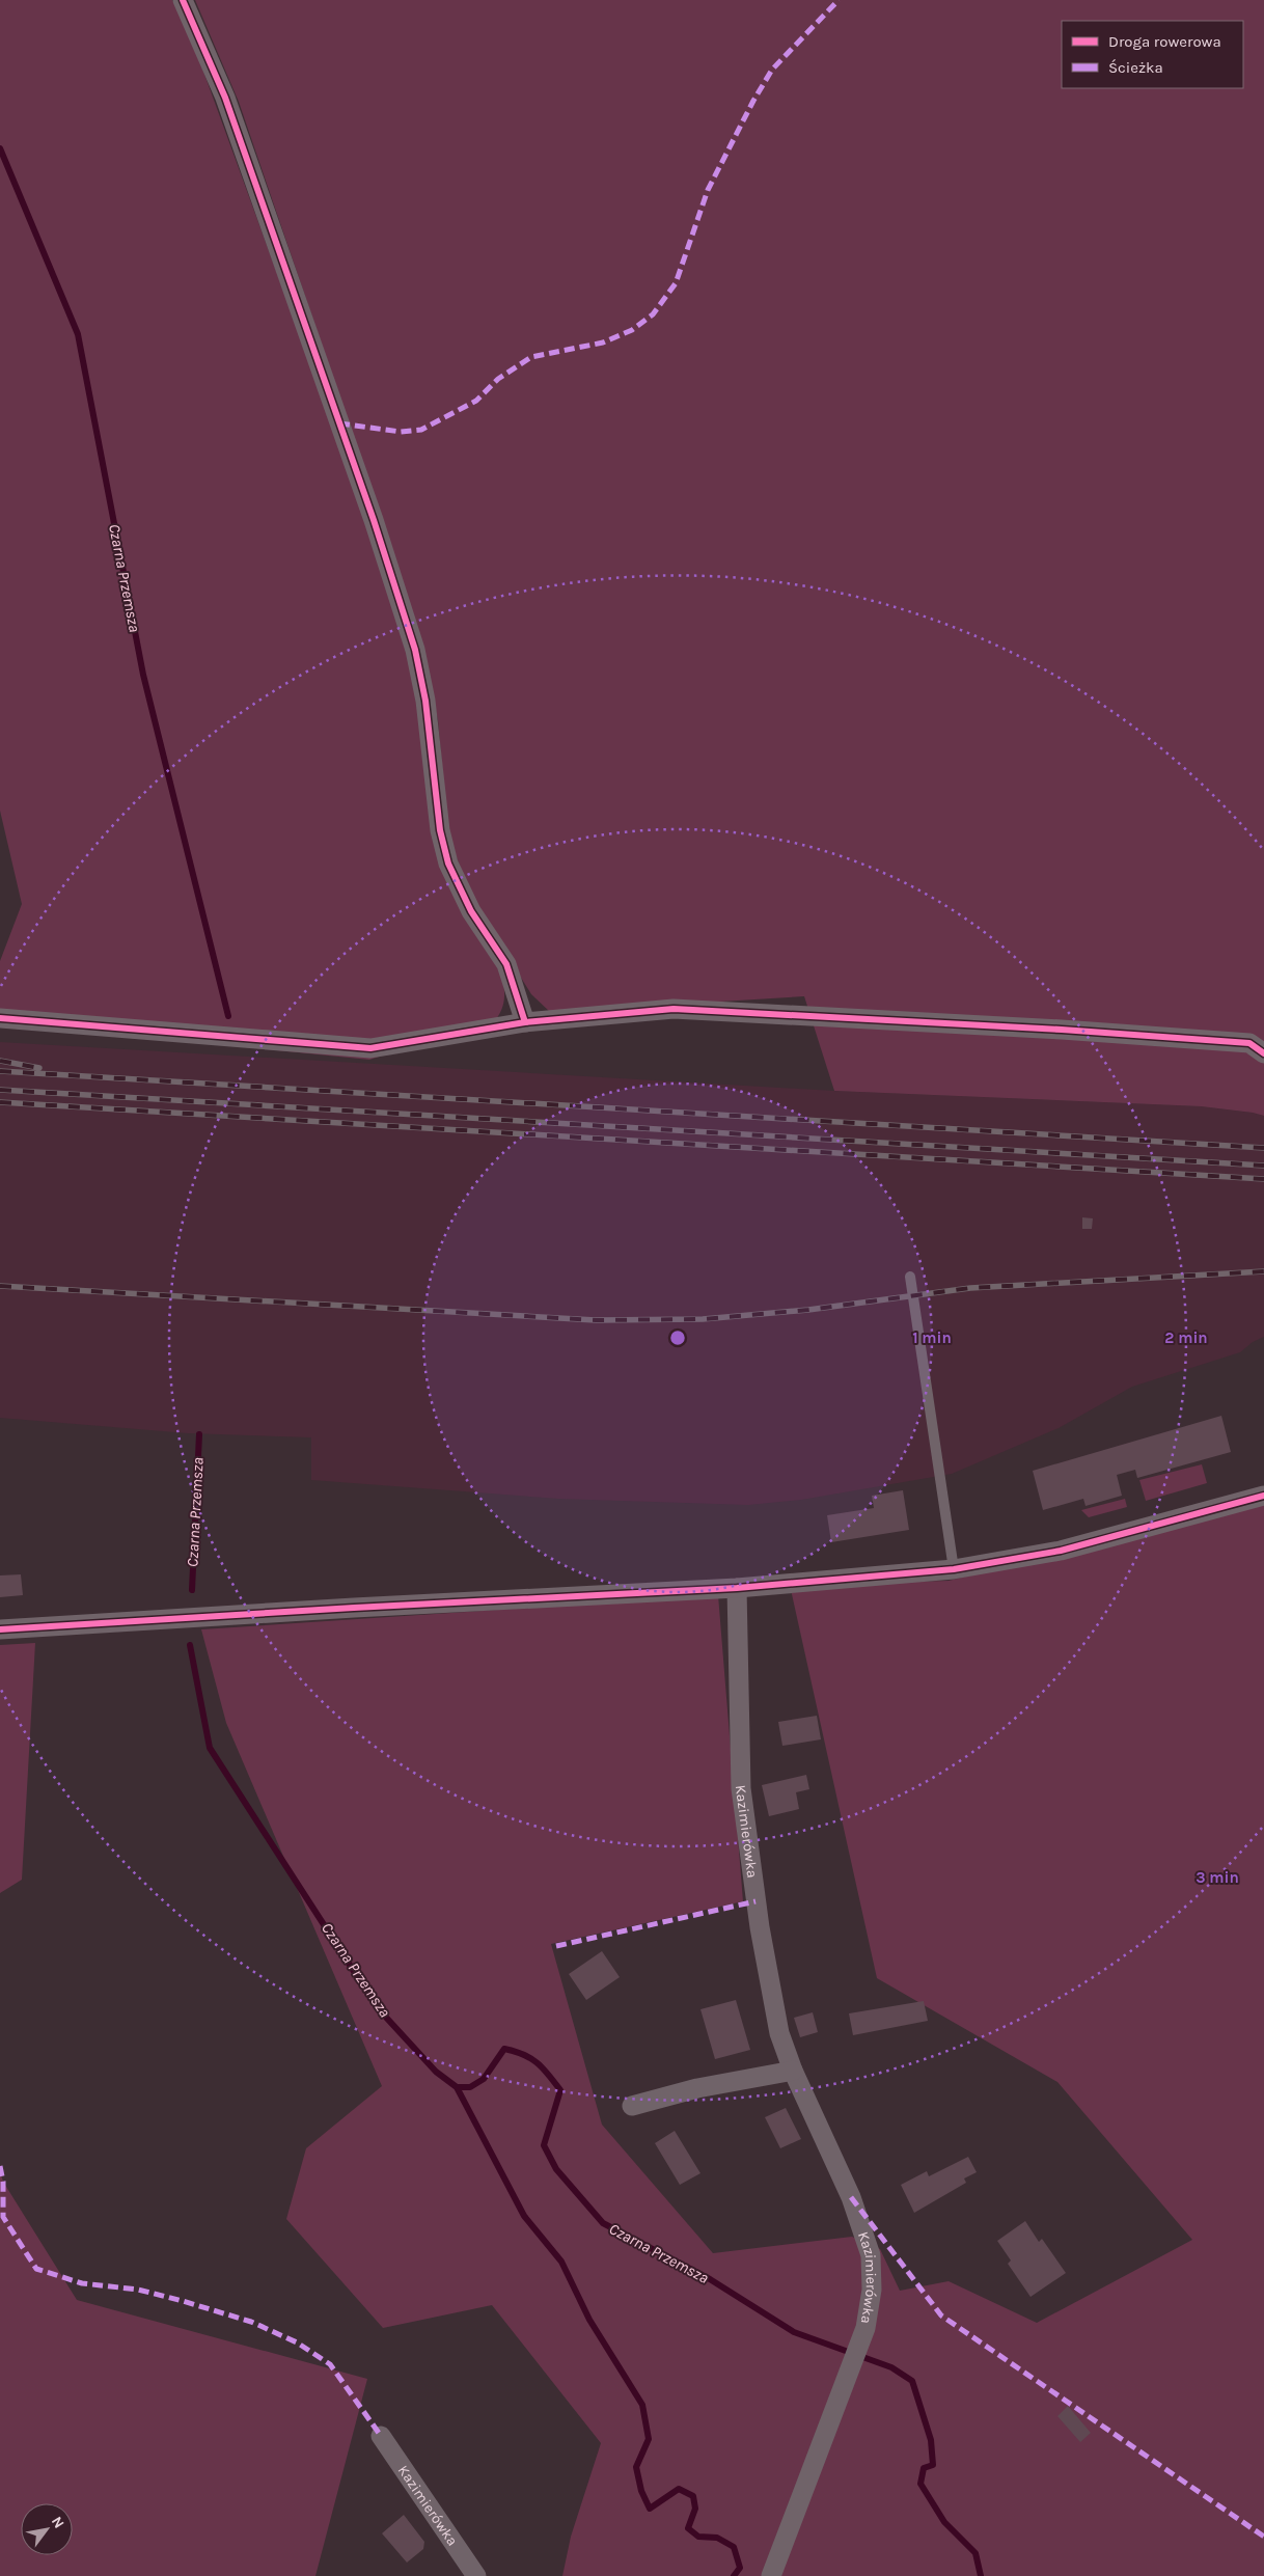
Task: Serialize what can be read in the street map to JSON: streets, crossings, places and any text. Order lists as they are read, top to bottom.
{
  "streets": {
    "street": ["Kazimierówka"]
  },
  "water": ["Czarna Przemsza"],
  "legend": ["Droga rowerowa", "Ścieżka"],
  "north": "top right",
  "rings": ["1 min", "2 min", "3 min"]
}
